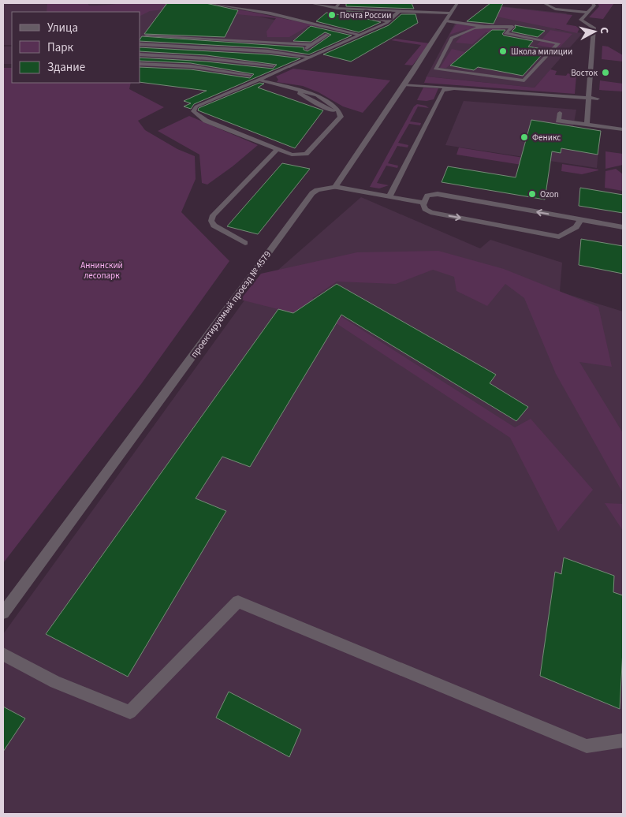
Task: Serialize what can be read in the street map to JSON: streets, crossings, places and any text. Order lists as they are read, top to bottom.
{
  "streets": {
    "street": ["проектируемый проезд № 4579"]
  },
  "parks": ["Аннинский лесопарк"],
  "places": [
    "Почта России",
    "Школа милиции",
    "Восток",
    "Феникс",
    "Ozon"
  ],
  "legend": ["Улица", "Парк", "Здание"],
  "north": "right"
}
